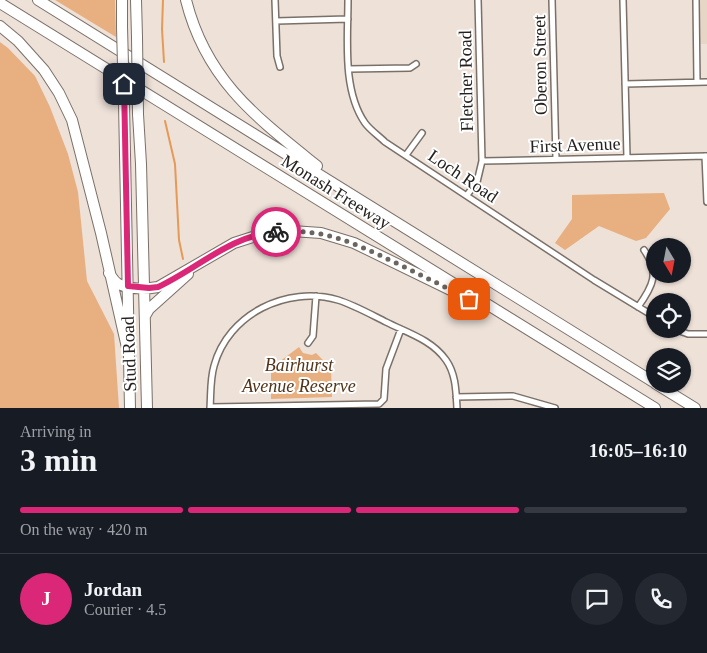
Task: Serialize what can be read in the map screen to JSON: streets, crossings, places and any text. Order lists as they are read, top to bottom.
{
  "streets": {
    "highway": ["Monash Freeway", "Stud Road"],
    "street": [
      "Oberon Street",
      "Fletcher Road",
      "First Avenue",
      "Loch Road"
    ]
  },
  "crossings": [
    ["Oberon Street", "First Avenue"],
    ["Fletcher Road", "First Avenue"]
  ],
  "parks": ["Bairhurst Avenue Reserve"],
  "north": "bottom",
  "page": {
    "heading": ["3 min", "Arriving in", "16:05–16:10"],
    "panel": ["Jordan", "Courier · 4.5"],
    "bar": "On the way · 420 m",
    "round": "J"
  }
}
